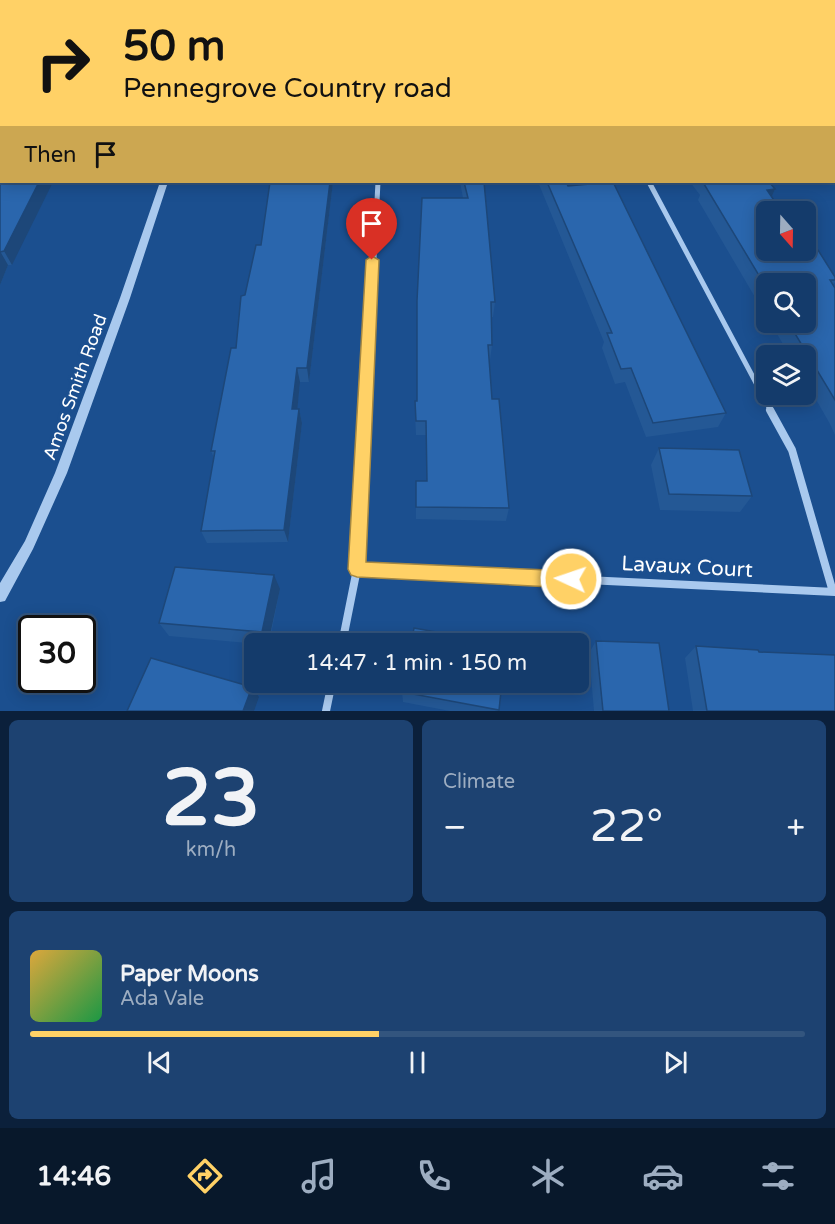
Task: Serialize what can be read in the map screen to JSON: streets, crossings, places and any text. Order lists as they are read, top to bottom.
{
  "streets": {
    "street": ["Amos Smith Road", "Lavaux Court"]
  },
  "north": "bottom",
  "page": {
    "turn": ["50 m", "Pennegrove Country road"],
    "then": "Then",
    "limit": "30",
    "trip": "14:47 · 1 min · 150 m",
    "tile": [
      ["23", "km/h"],
      "Climate"
    ],
    "heat": ["−", "22°", "+"],
    "song": ["Paper Moons", "Ada Vale"],
    "tabs": "14:46"
  }
}
